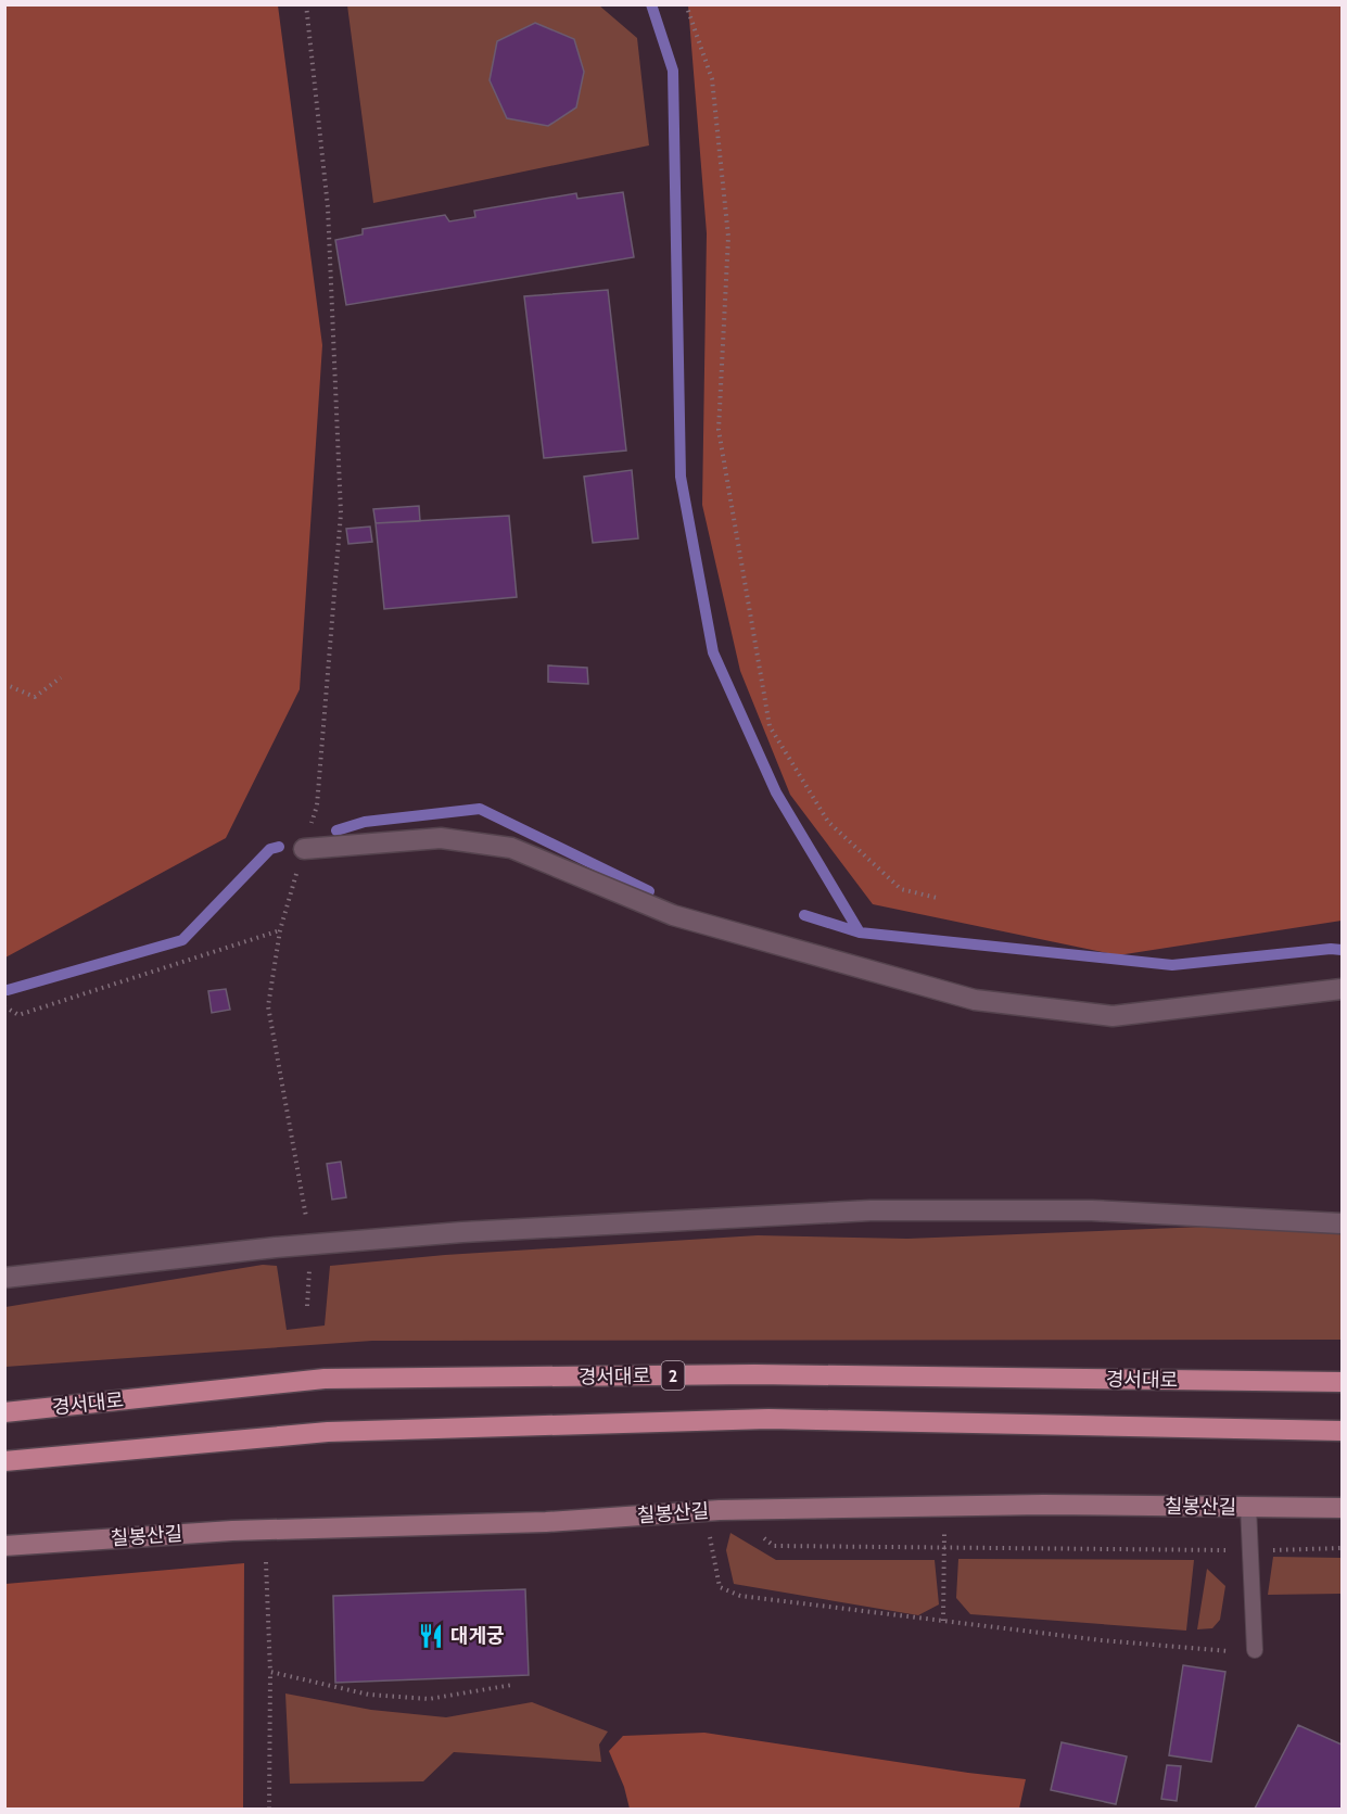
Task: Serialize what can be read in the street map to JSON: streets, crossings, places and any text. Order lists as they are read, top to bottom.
{
  "streets": {
    "main road": ["2", "경서대로"],
    "street": ["칠봉산길"]
  },
  "places": {
    "restaurant": ["대게궁"]
  }
}
